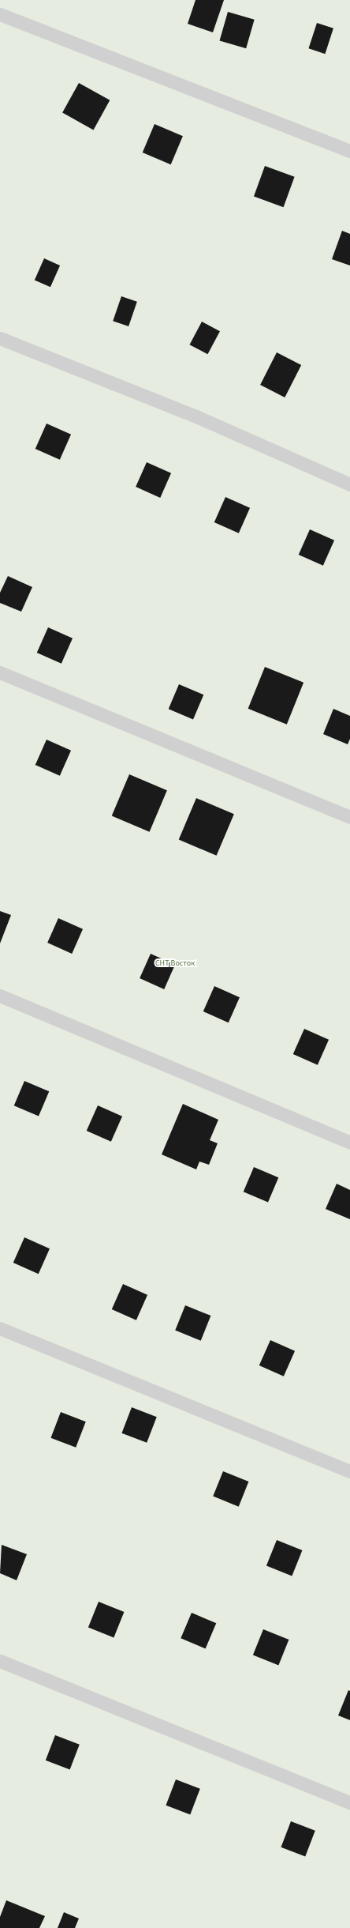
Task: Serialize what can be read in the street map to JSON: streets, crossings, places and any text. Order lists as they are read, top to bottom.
{
  "parks": ["СНТ Восток"]
}
